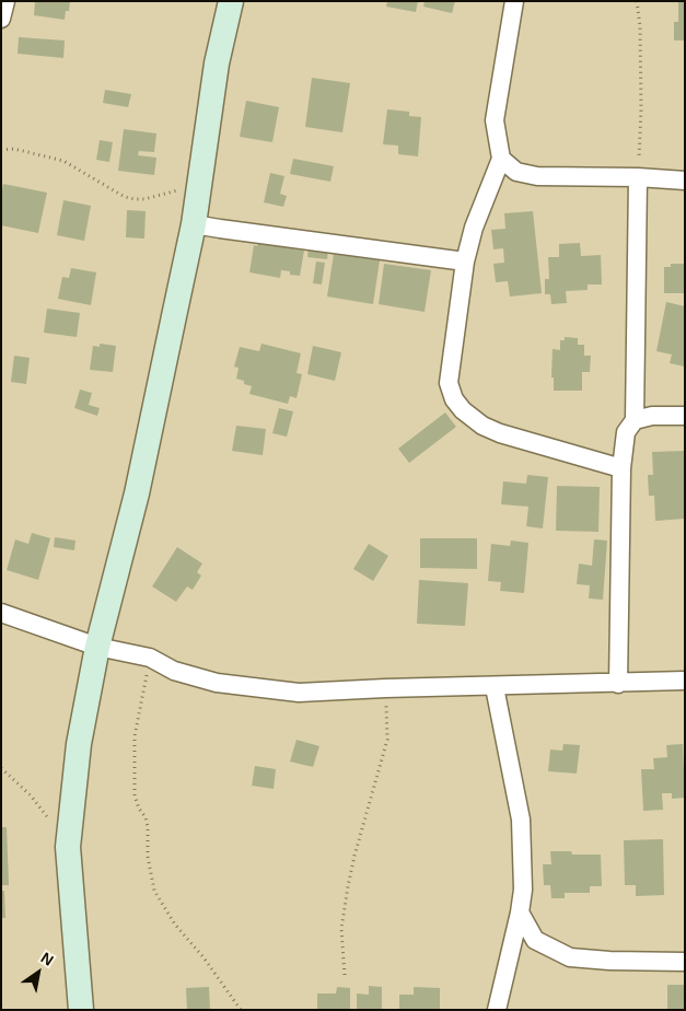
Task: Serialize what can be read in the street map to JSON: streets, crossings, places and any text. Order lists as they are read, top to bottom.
{
  "north": "top right"
}
